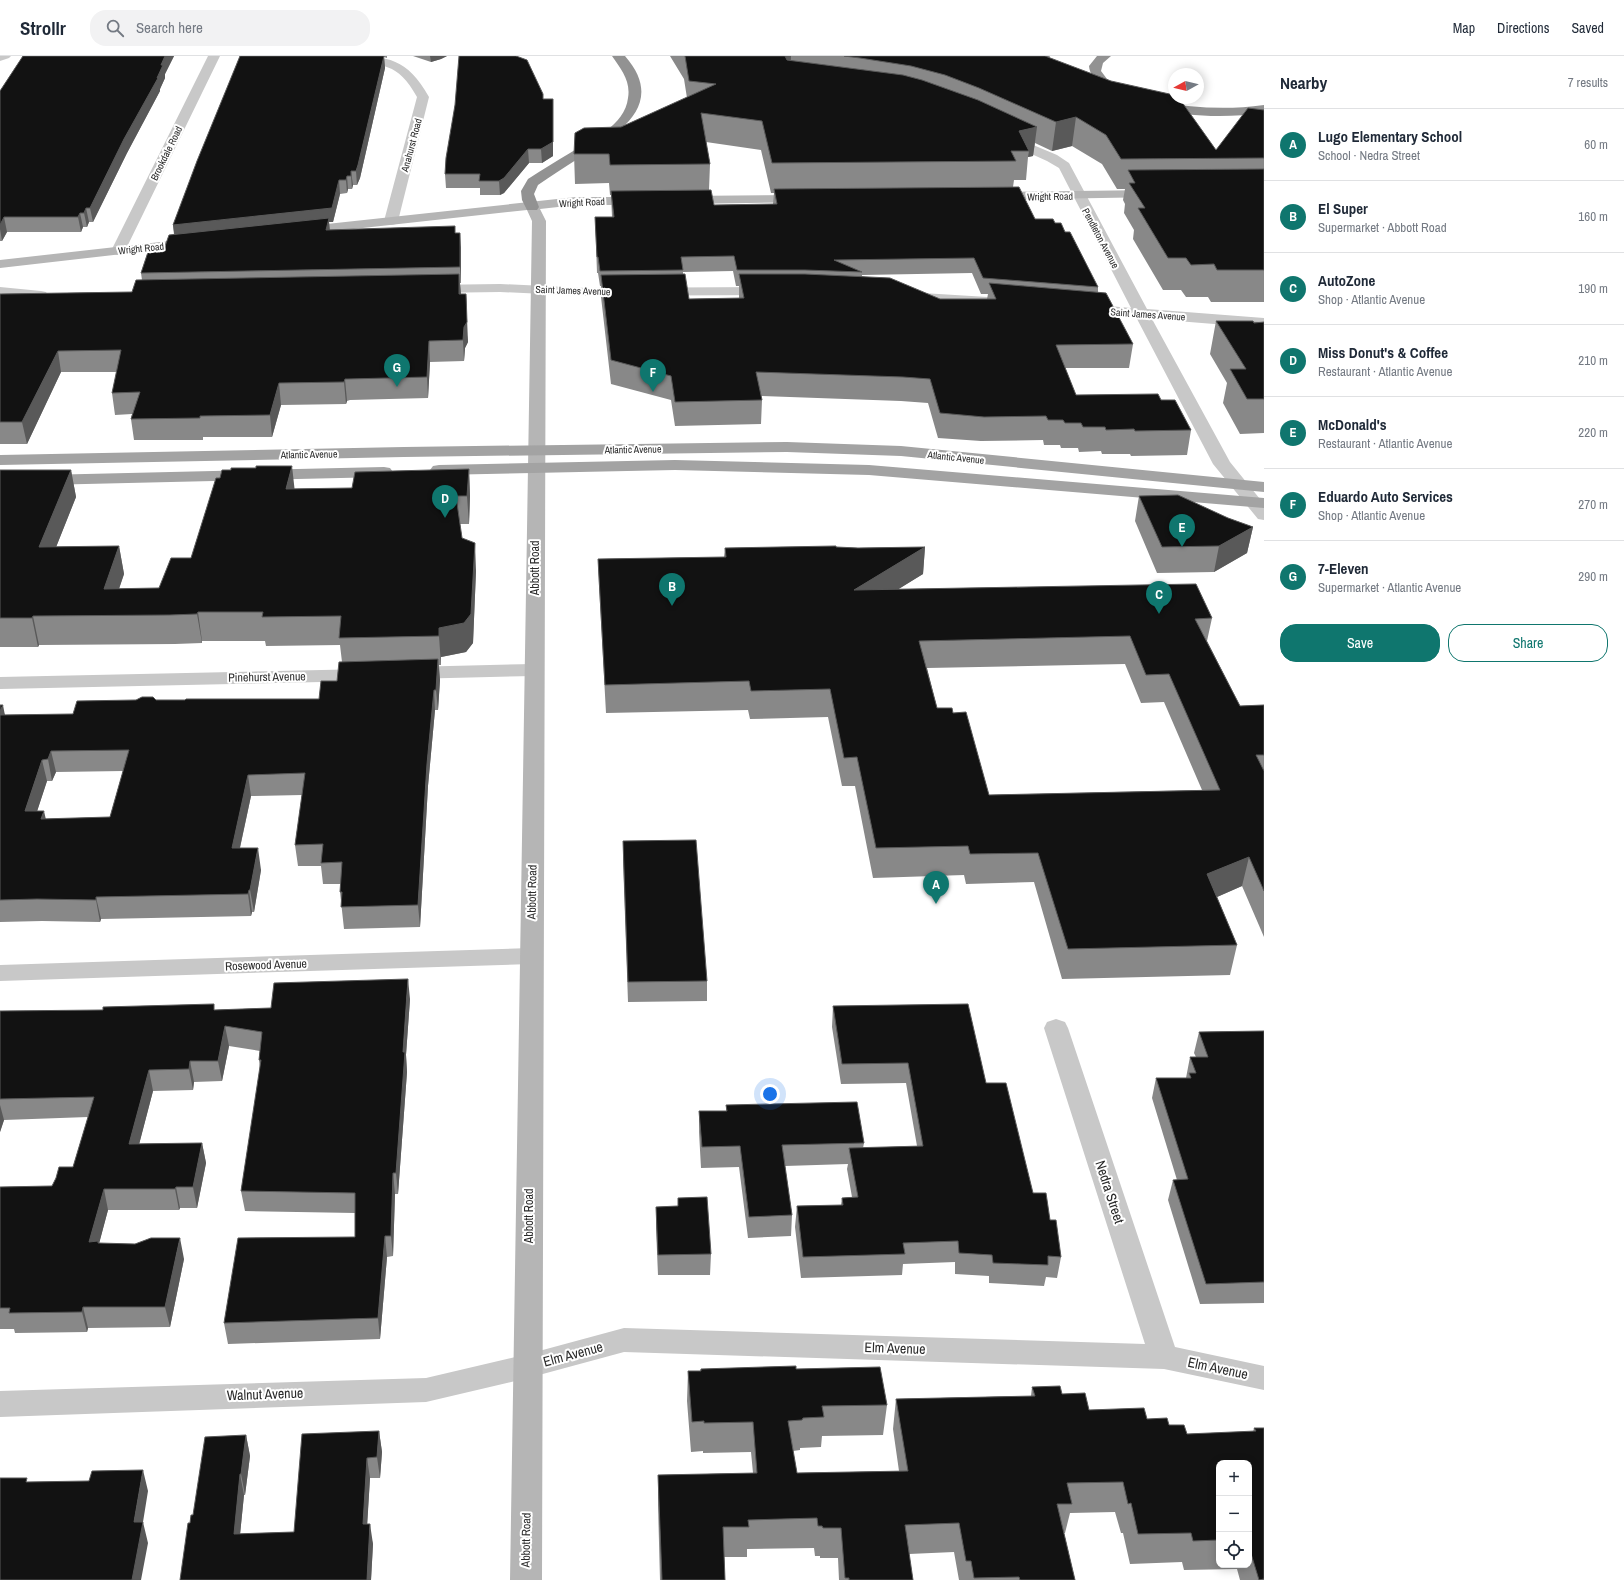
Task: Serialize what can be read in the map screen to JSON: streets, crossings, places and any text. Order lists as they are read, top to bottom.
{
  "streets": {
    "main road": ["Atlantic Avenue"],
    "street": [
      "Anahurst Road",
      "Brookdale Road",
      "Wright Road",
      "Pendleton Avenue",
      "Saint James Avenue",
      "Abbott Road",
      "Pinehurst Avenue",
      "Rosewood Avenue",
      "Nedra Street",
      "Elm Avenue",
      "Walnut Avenue"
    ]
  },
  "crossings": [
    ["Anahurst Road", "Wright Road"],
    ["Brookdale Road", "Wright Road"],
    ["Wright Road", "Pendleton Avenue"],
    ["Wright Road", "Abbott Road"],
    ["Pendleton Avenue", "Saint James Avenue"],
    ["Pendleton Avenue", "Atlantic Avenue"],
    ["Saint James Avenue", "Abbott Road"],
    ["Atlantic Avenue", "Abbott Road"],
    ["Abbott Road", "Pinehurst Avenue"],
    ["Abbott Road", "Rosewood Avenue"],
    ["Abbott Road", "Elm Avenue"],
    ["Abbott Road", "Walnut Avenue"],
    ["Nedra Street", "Elm Avenue"],
    ["Elm Avenue", "Walnut Avenue"]
  ],
  "north": "left",
  "page": {
    "header": "Strollr",
    "search": "Search here",
    "nav": ["Map", "Directions", "Saved"],
    "heading": ["Nearby", "7 results"],
    "list": [
      {
        "mark": "A",
        "name": "Lugo Elementary School",
        "note": "School · Nedra Street",
        "value": "60 m"
      },
      {
        "mark": "B",
        "name": "El Super",
        "note": "Supermarket · Abbott Road",
        "value": "160 m"
      },
      {
        "mark": "C",
        "name": "AutoZone",
        "note": "Shop · Atlantic Avenue",
        "value": "190 m"
      },
      {
        "mark": "D",
        "name": "Miss Donut's & Coffee",
        "note": "Restaurant · Atlantic Avenue",
        "value": "210 m"
      },
      {
        "mark": "E",
        "name": "McDonald's",
        "note": "Restaurant · Atlantic Avenue",
        "value": "220 m"
      },
      {
        "mark": "F",
        "name": "Eduardo Auto Services",
        "note": "Shop · Atlantic Avenue",
        "value": "270 m"
      },
      {
        "mark": "G",
        "name": "7-Eleven",
        "note": "Supermarket · Atlantic Avenue",
        "value": "290 m"
      }
    ],
    "pins": [
      "G",
      "F",
      "D",
      "E",
      "B",
      "C",
      "A"
    ],
    "buttons": ["Save", "Share"],
    "map_buttons": ["+", "−"]
  }
}
